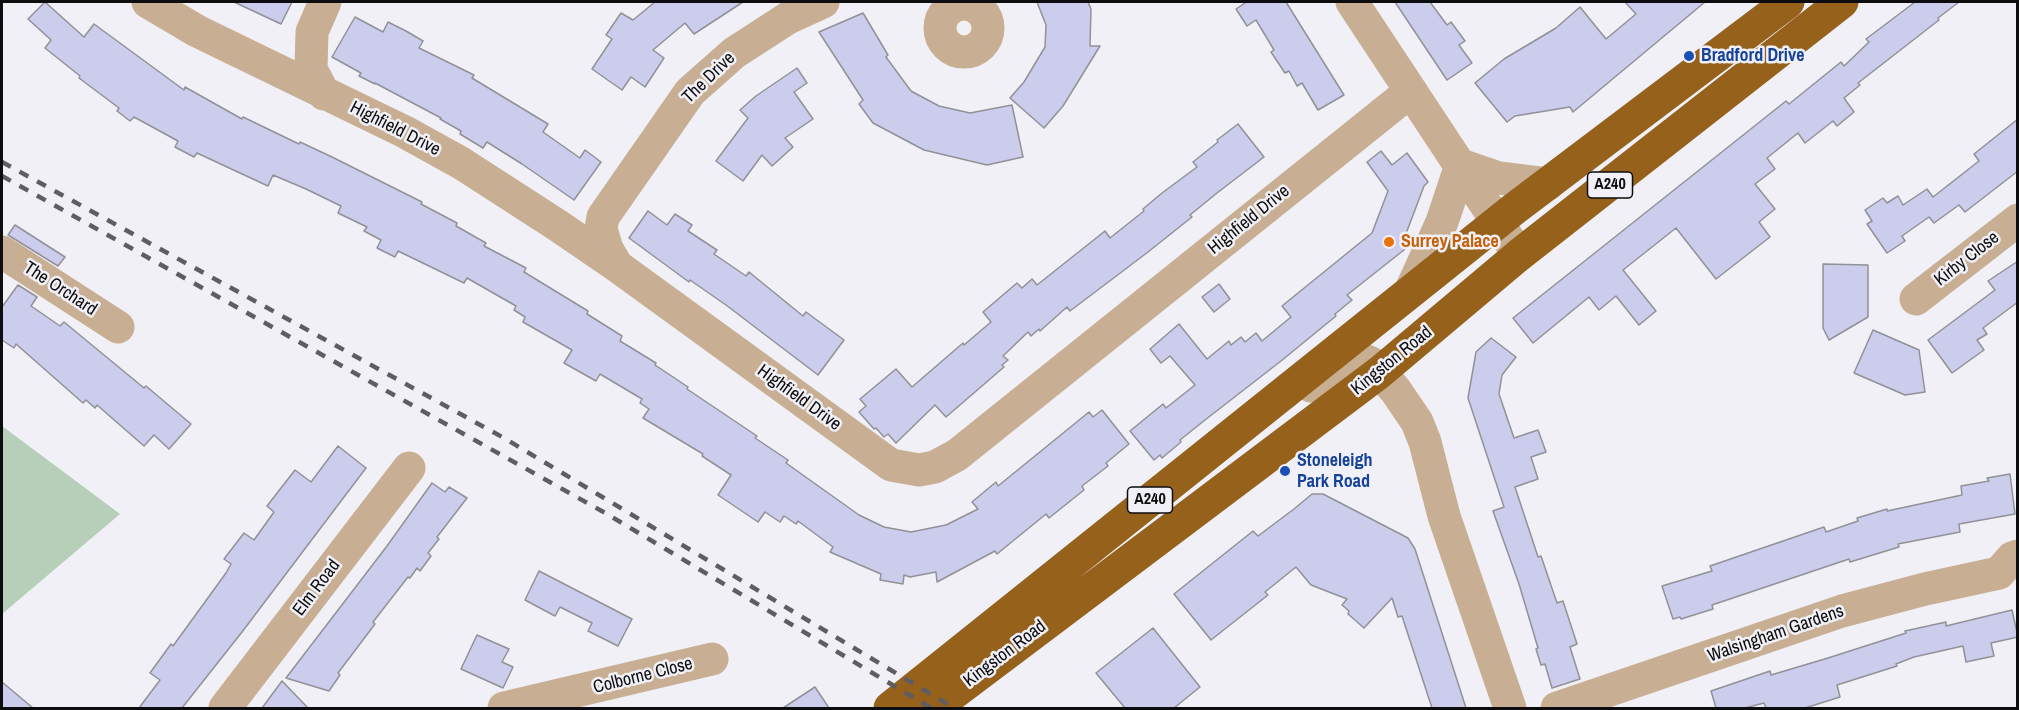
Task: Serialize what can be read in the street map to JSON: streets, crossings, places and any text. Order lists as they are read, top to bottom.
{
  "streets": {
    "highway": ["A240", "Kingston Road"],
    "street": [
      "The Drive",
      "Highfield Drive",
      "Kirby Close",
      "The Orchard",
      "Elm Road",
      "Walsingham Gardens",
      "Colborne Close"
    ]
  },
  "places": ["Bradford Drive", "Surrey Palace", "Stoneleigh Park Road"]
}
